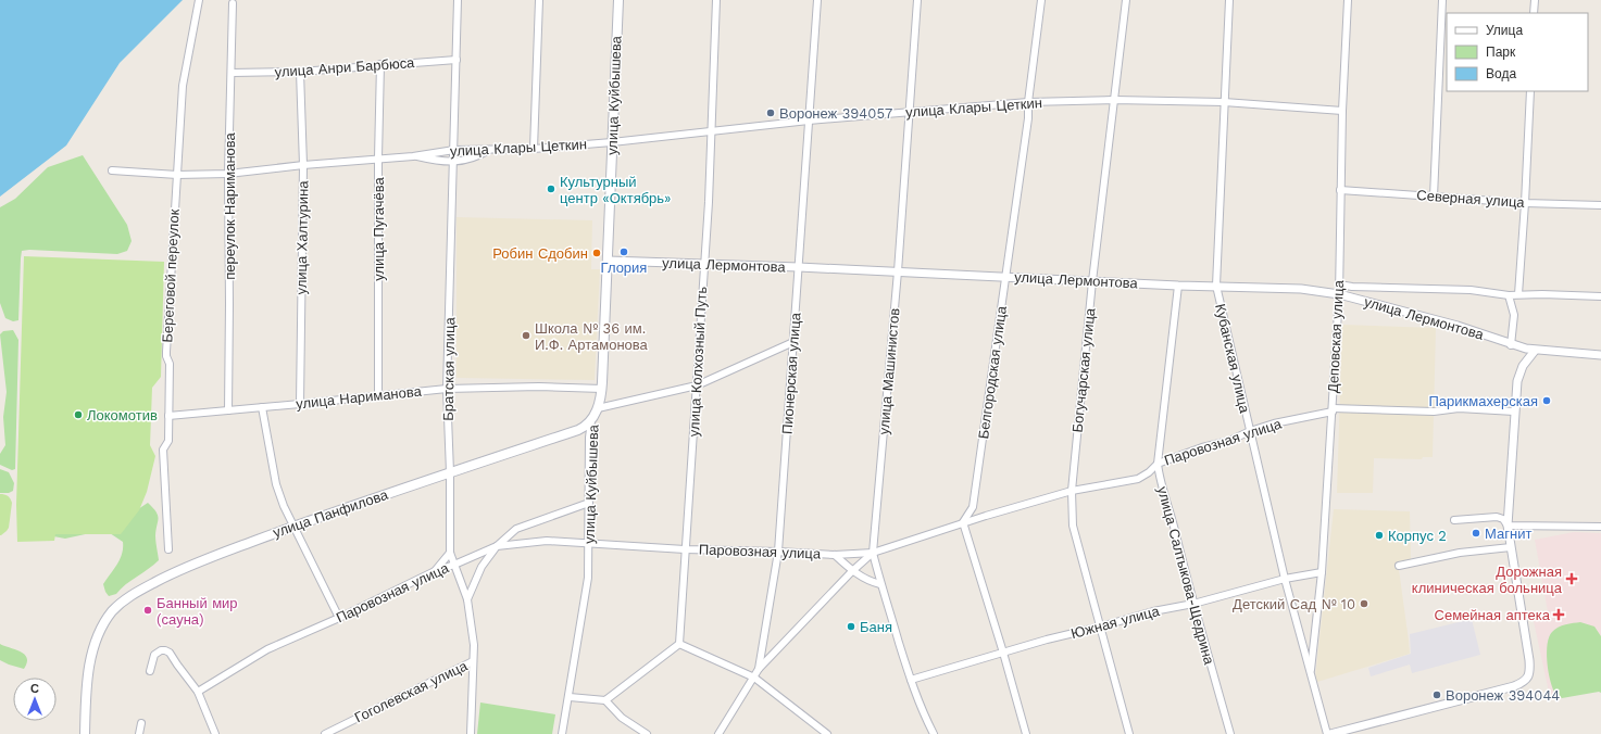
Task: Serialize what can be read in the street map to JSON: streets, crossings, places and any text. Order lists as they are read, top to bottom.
{
  "streets": {
    "main road": ["улица Куйбышева", "улица Панфилова"],
    "street": [
      "улица Анри Барбюса",
      "улица Клары Цеткин",
      "Северная улица",
      "переулок Нариманова",
      "улица Пугачёва",
      "улица Халтурина",
      "улица Лермонтова",
      "Береговой переулок",
      "Деповская улица",
      "Кубанская улица",
      "улица Колхозный Путь",
      "Братская улица",
      "Богучарская улица",
      "улица Машинистов",
      "Белгородская улица",
      "Пионерская улица",
      "улица Нариманова",
      "Паровозная улица",
      "улица Салтыкова-Щедрина",
      "Южная улица",
      "Гоголевская улица"
    ]
  },
  "crossings": [
    ["улица Анри Барбюса", "переулок Нариманова"],
    ["улица Анри Барбюса", "улица Пугачёва"],
    ["улица Анри Барбюса", "улица Халтурина"],
    ["улица Анри Барбюса", "Братская улица"],
    ["улица Куйбышева", "улица Клары Цеткин"],
    ["улица Куйбышева", "улица Лермонтова"],
    ["улица Куйбышева", "улица Нариманова"],
    ["улица Куйбышева", "Паровозная улица"],
    ["улица Куйбышева", "улица Панфилова"],
    ["улица Клары Цеткин", "переулок Нариманова"],
    ["улица Клары Цеткин", "улица Пугачёва"],
    ["улица Клары Цеткин", "улица Халтурина"],
    ["улица Клары Цеткин", "Береговой переулок"],
    ["улица Клары Цеткин", "Деповская улица"],
    ["улица Клары Цеткин", "Кубанская улица"],
    ["улица Клары Цеткин", "улица Колхозный Путь"],
    ["улица Клары Цеткин", "Братская улица"],
    ["улица Клары Цеткин", "Богучарская улица"],
    ["улица Клары Цеткин", "улица Машинистов"],
    ["улица Клары Цеткин", "Белгородская улица"],
    ["улица Клары Цеткин", "Пионерская улица"],
    ["Северная улица", "Деповская улица"],
    ["переулок Нариманова", "улица Нариманова"],
    ["улица Пугачёва", "улица Нариманова"],
    ["улица Халтурина", "улица Нариманова"],
    ["улица Лермонтова", "Деповская улица"],
    ["улица Лермонтова", "Кубанская улица"],
    ["улица Лермонтова", "улица Колхозный Путь"],
    ["улица Лермонтова", "Богучарская улица"],
    ["улица Лермонтова", "улица Машинистов"],
    ["улица Лермонтова", "Белгородская улица"],
    ["улица Лермонтова", "Пионерская улица"],
    ["улица Лермонтова", "улица Салтыкова-Щедрина"],
    ["Береговой переулок", "улица Нариманова"],
    ["Деповская улица", "Кубанская улица"],
    ["Деповская улица", "Паровозная улица"],
    ["Деповская улица", "Южная улица"],
    ["Кубанская улица", "Паровозная улица"],
    ["Кубанская улица", "Южная улица"],
    ["улица Колхозный Путь", "Паровозная улица"],
    ["Братская улица", "улица Нариманова"],
    ["Братская улица", "Паровозная улица"],
    ["Братская улица", "улица Панфилова"],
    ["Братская улица", "Гоголевская улица"],
    ["Богучарская улица", "Паровозная улица"],
    ["Богучарская улица", "Южная улица"],
    ["улица Машинистов", "Паровозная улица"],
    ["улица Машинистов", "Южная улица"],
    ["Белгородская улица", "Паровозная улица"],
    ["Пионерская улица", "Паровозная улица"],
    ["Паровозная улица", "улица Салтыкова-Щедрина"],
    ["улица Салтыкова-Щедрина", "Южная улица"]
  ],
  "places": {
    "other": [
      "Воронеж 394057",
      "Культурный центр «Октябрь»",
      "Глория",
      "Робин Сдобин",
      "Школа № 36 им. И.Ф. Артамонова",
      "Парикмахерская",
      "Локомотив",
      "Магнит",
      "Корпус 2",
      "Детский Сад № 10",
      "Банный мир (сауна)",
      "Баня",
      "Воронеж 394044"
    ],
    "health": ["Дорожная клиническая больница", "Семейная аптека"]
  },
  "legend": ["Улица", "Парк", "Вода"],
  "north": "top"
}
